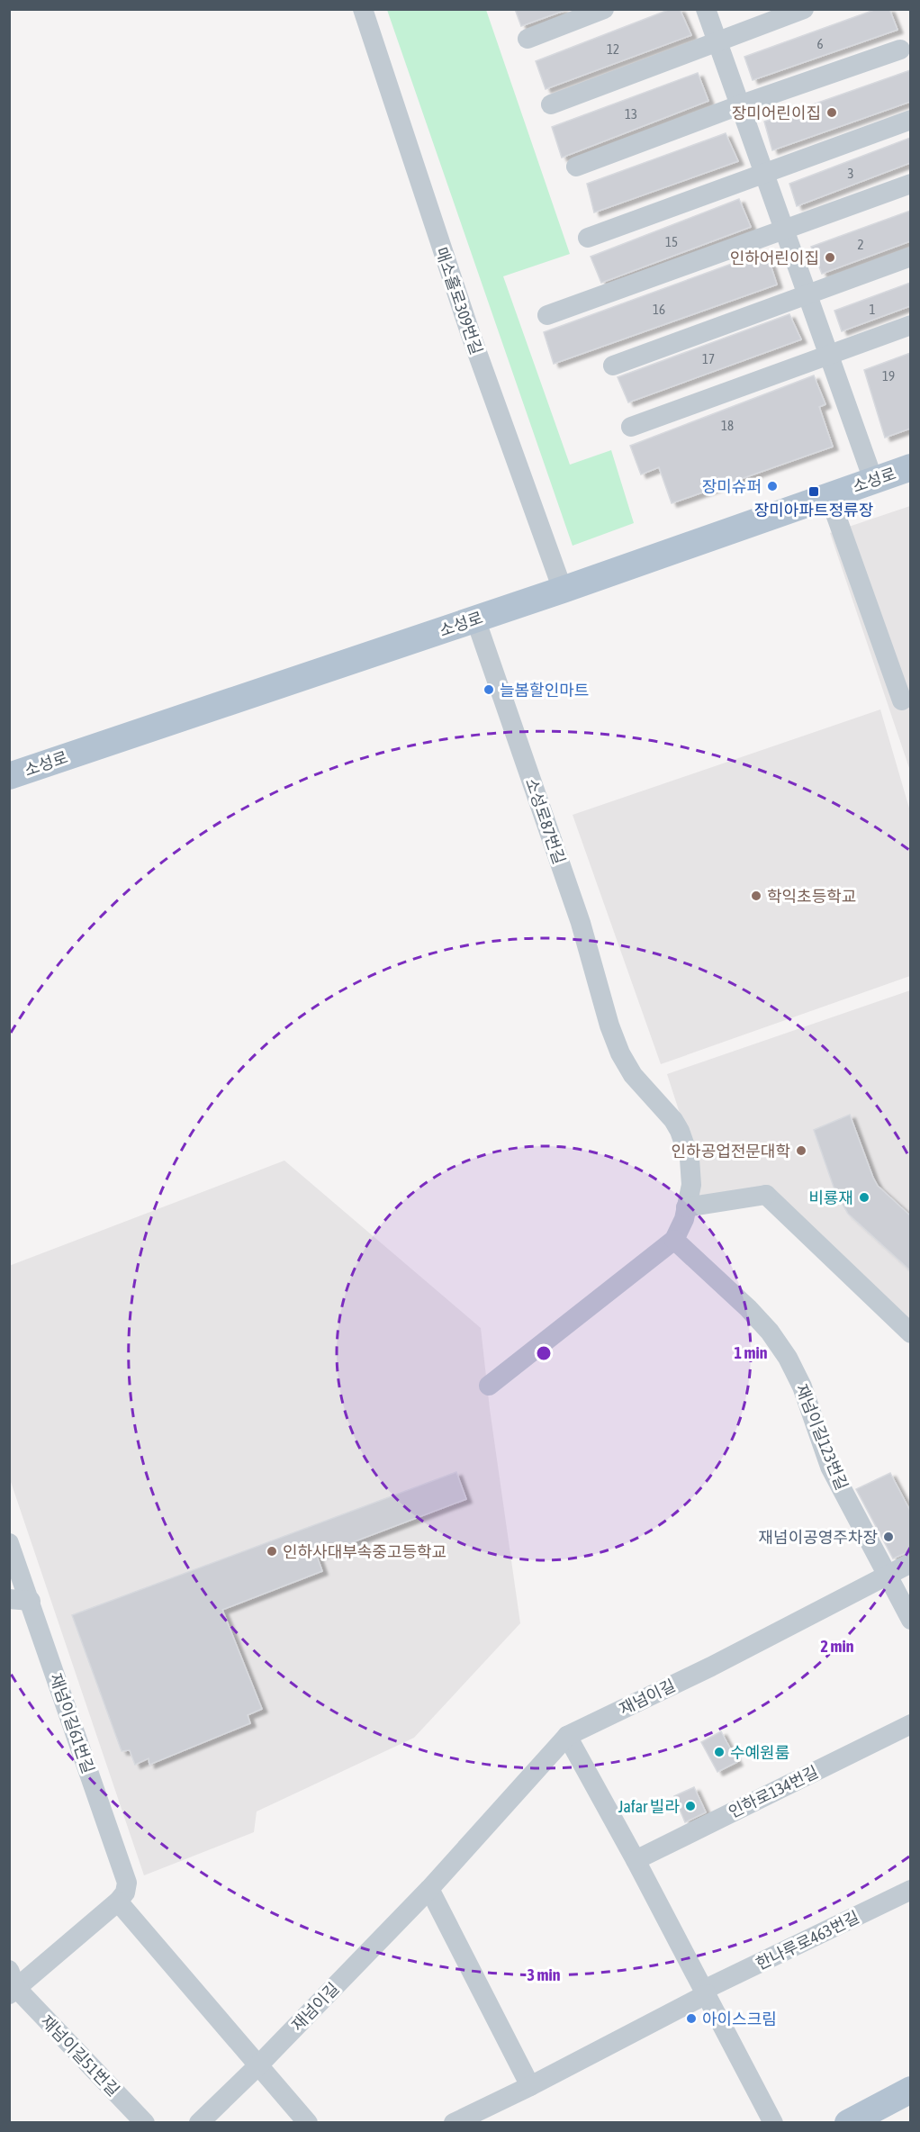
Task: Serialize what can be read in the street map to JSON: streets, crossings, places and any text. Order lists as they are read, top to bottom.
{
  "streets": {
    "main road": ["소성로"],
    "street": [
      "매소홀로309번길",
      "소성로87번길",
      "재넘이길123번길",
      "재넘이길",
      "재넘이길61번길",
      "인하로134번길",
      "한나루로463번길",
      "재넘이길51번길"
    ]
  },
  "crossings": [
    ["매소홀로309번길", "소성로"],
    ["소성로", "소성로87번길"],
    ["재넘이길123번길", "재넘이길"]
  ],
  "places": {
    "other": [
      "장미어린이집",
      "인하어린이집",
      "장미슈퍼",
      "늘봄할인마트",
      "학익초등학교",
      "인하공업전문대학",
      "비룡재",
      "재넘이공영주차장",
      "인하사대부속중고등학교",
      "수예원룸",
      "Jafar 빌라",
      "아이스크림"
    ],
    "transit": ["장미아파트정류장"]
  },
  "house_numbers": [
    "6",
    "12",
    "13",
    "3",
    "15",
    "2",
    "16",
    "1",
    "17",
    "19",
    "18"
  ],
  "rings": ["1 min", "2 min", "3 min"]
}
